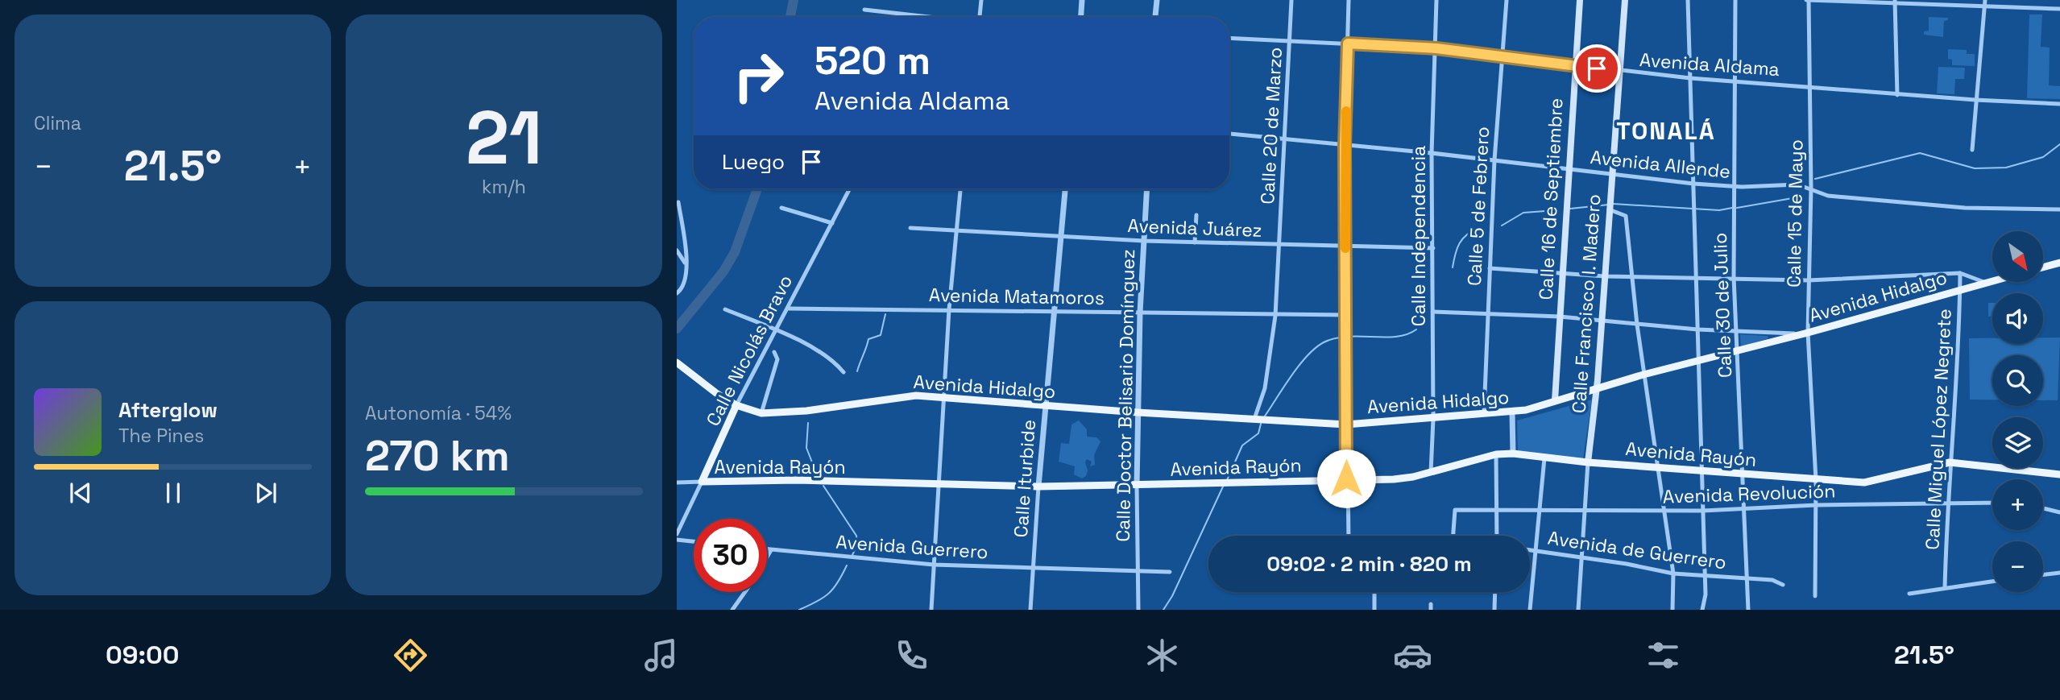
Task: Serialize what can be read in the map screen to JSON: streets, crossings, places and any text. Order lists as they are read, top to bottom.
{
  "streets": {
    "main road": [
      "Calle 16 de Septiembre",
      "Avenida Hidalgo",
      "Calle Francisco I. Madero",
      "Calle Nicolás Bravo",
      "Avenida Rayón"
    ],
    "street": [
      "Avenida Aldama",
      "Calle 20 de Marzo",
      "Avenida Allende",
      "Calle 5 de Febrero",
      "Calle 15 de Mayo",
      "Avenida Juárez",
      "Calle Independencia",
      "Avenida Matamoros",
      "Calle 30 de Julio",
      "Calle Doctor Belisario Domínguez",
      "Calle Miguel López Negrete",
      "Calle Iturbide",
      "Avenida Revolución",
      "Avenida Guerrero",
      "Avenida de Guerrero"
    ]
  },
  "crossings": [
    ["Avenida Aldama", "Calle 20 de Marzo"],
    ["Avenida Aldama", "Calle 16 de Septiembre"],
    ["Avenida Aldama", "Calle 5 de Febrero"],
    ["Avenida Aldama", "Calle 15 de Mayo"],
    ["Avenida Aldama", "Calle Independencia"],
    ["Avenida Aldama", "Calle Francisco I. Madero"],
    ["Avenida Aldama", "Calle 30 de Julio"],
    ["Calle 20 de Marzo", "Avenida Allende"],
    ["Calle 20 de Marzo", "Avenida Juárez"],
    ["Calle 20 de Marzo", "Avenida Matamoros"],
    ["Calle 20 de Marzo", "Avenida Hidalgo"],
    ["Avenida Allende", "Calle 16 de Septiembre"],
    ["Avenida Allende", "Calle 5 de Febrero"],
    ["Avenida Allende", "Calle 15 de Mayo"],
    ["Avenida Allende", "Calle Independencia"],
    ["Avenida Allende", "Calle Francisco I. Madero"],
    ["Avenida Allende", "Calle 30 de Julio"],
    ["Calle 16 de Septiembre", "Avenida Hidalgo"],
    ["Calle 5 de Febrero", "Avenida Hidalgo"],
    ["Calle 15 de Mayo", "Avenida Hidalgo"],
    ["Calle 15 de Mayo", "Avenida Rayón"],
    ["Calle 15 de Mayo", "Avenida Revolución"],
    ["Avenida Juárez", "Calle Independencia"],
    ["Avenida Juárez", "Calle Doctor Belisario Domínguez"],
    ["Avenida Juárez", "Calle Iturbide"],
    ["Calle Independencia", "Avenida Hidalgo"],
    ["Calle Independencia", "Avenida Rayón"],
    ["Avenida Matamoros", "Calle Nicolás Bravo"],
    ["Avenida Matamoros", "Calle Doctor Belisario Domínguez"],
    ["Avenida Matamoros", "Calle Iturbide"],
    ["Avenida Hidalgo", "Calle Francisco I. Madero"],
    ["Avenida Hidalgo", "Calle 30 de Julio"],
    ["Avenida Hidalgo", "Calle Nicolás Bravo"],
    ["Avenida Hidalgo", "Calle Doctor Belisario Domínguez"],
    ["Avenida Hidalgo", "Calle Miguel López Negrete"],
    ["Avenida Hidalgo", "Calle Iturbide"],
    ["Calle Francisco I. Madero", "Avenida Rayón"],
    ["Calle Francisco I. Madero", "Avenida Revolución"],
    ["Calle Francisco I. Madero", "Avenida de Guerrero"],
    ["Calle 30 de Julio", "Avenida Rayón"],
    ["Calle 30 de Julio", "Avenida Revolución"],
    ["Calle 30 de Julio", "Avenida de Guerrero"],
    ["Calle Nicolás Bravo", "Avenida Rayón"],
    ["Calle Doctor Belisario Domínguez", "Avenida Rayón"],
    ["Calle Doctor Belisario Domínguez", "Avenida Guerrero"],
    ["Calle Miguel López Negrete", "Avenida Rayón"],
    ["Calle Miguel López Negrete", "Avenida Revolución"],
    ["Avenida Rayón", "Calle Iturbide"],
    ["Calle Iturbide", "Avenida Guerrero"]
  ],
  "districts": ["TONALÁ"],
  "north": "bottom right",
  "page": {
    "tile": [
      "Clima",
      ["21", "km/h"],
      ["Autonomía · 54%", "270 km"]
    ],
    "turn": ["520 m", "Avenida Aldama"],
    "then": "Luego",
    "heat": ["−", "21.5°", "+"],
    "map_buttons": ["+", "−"],
    "song": ["Afterglow", "The Pines"],
    "limit": "30",
    "trip": "09:02 · 2 min · 820 m",
    "tabs": ["09:00", "21.5°"]
  }
}
